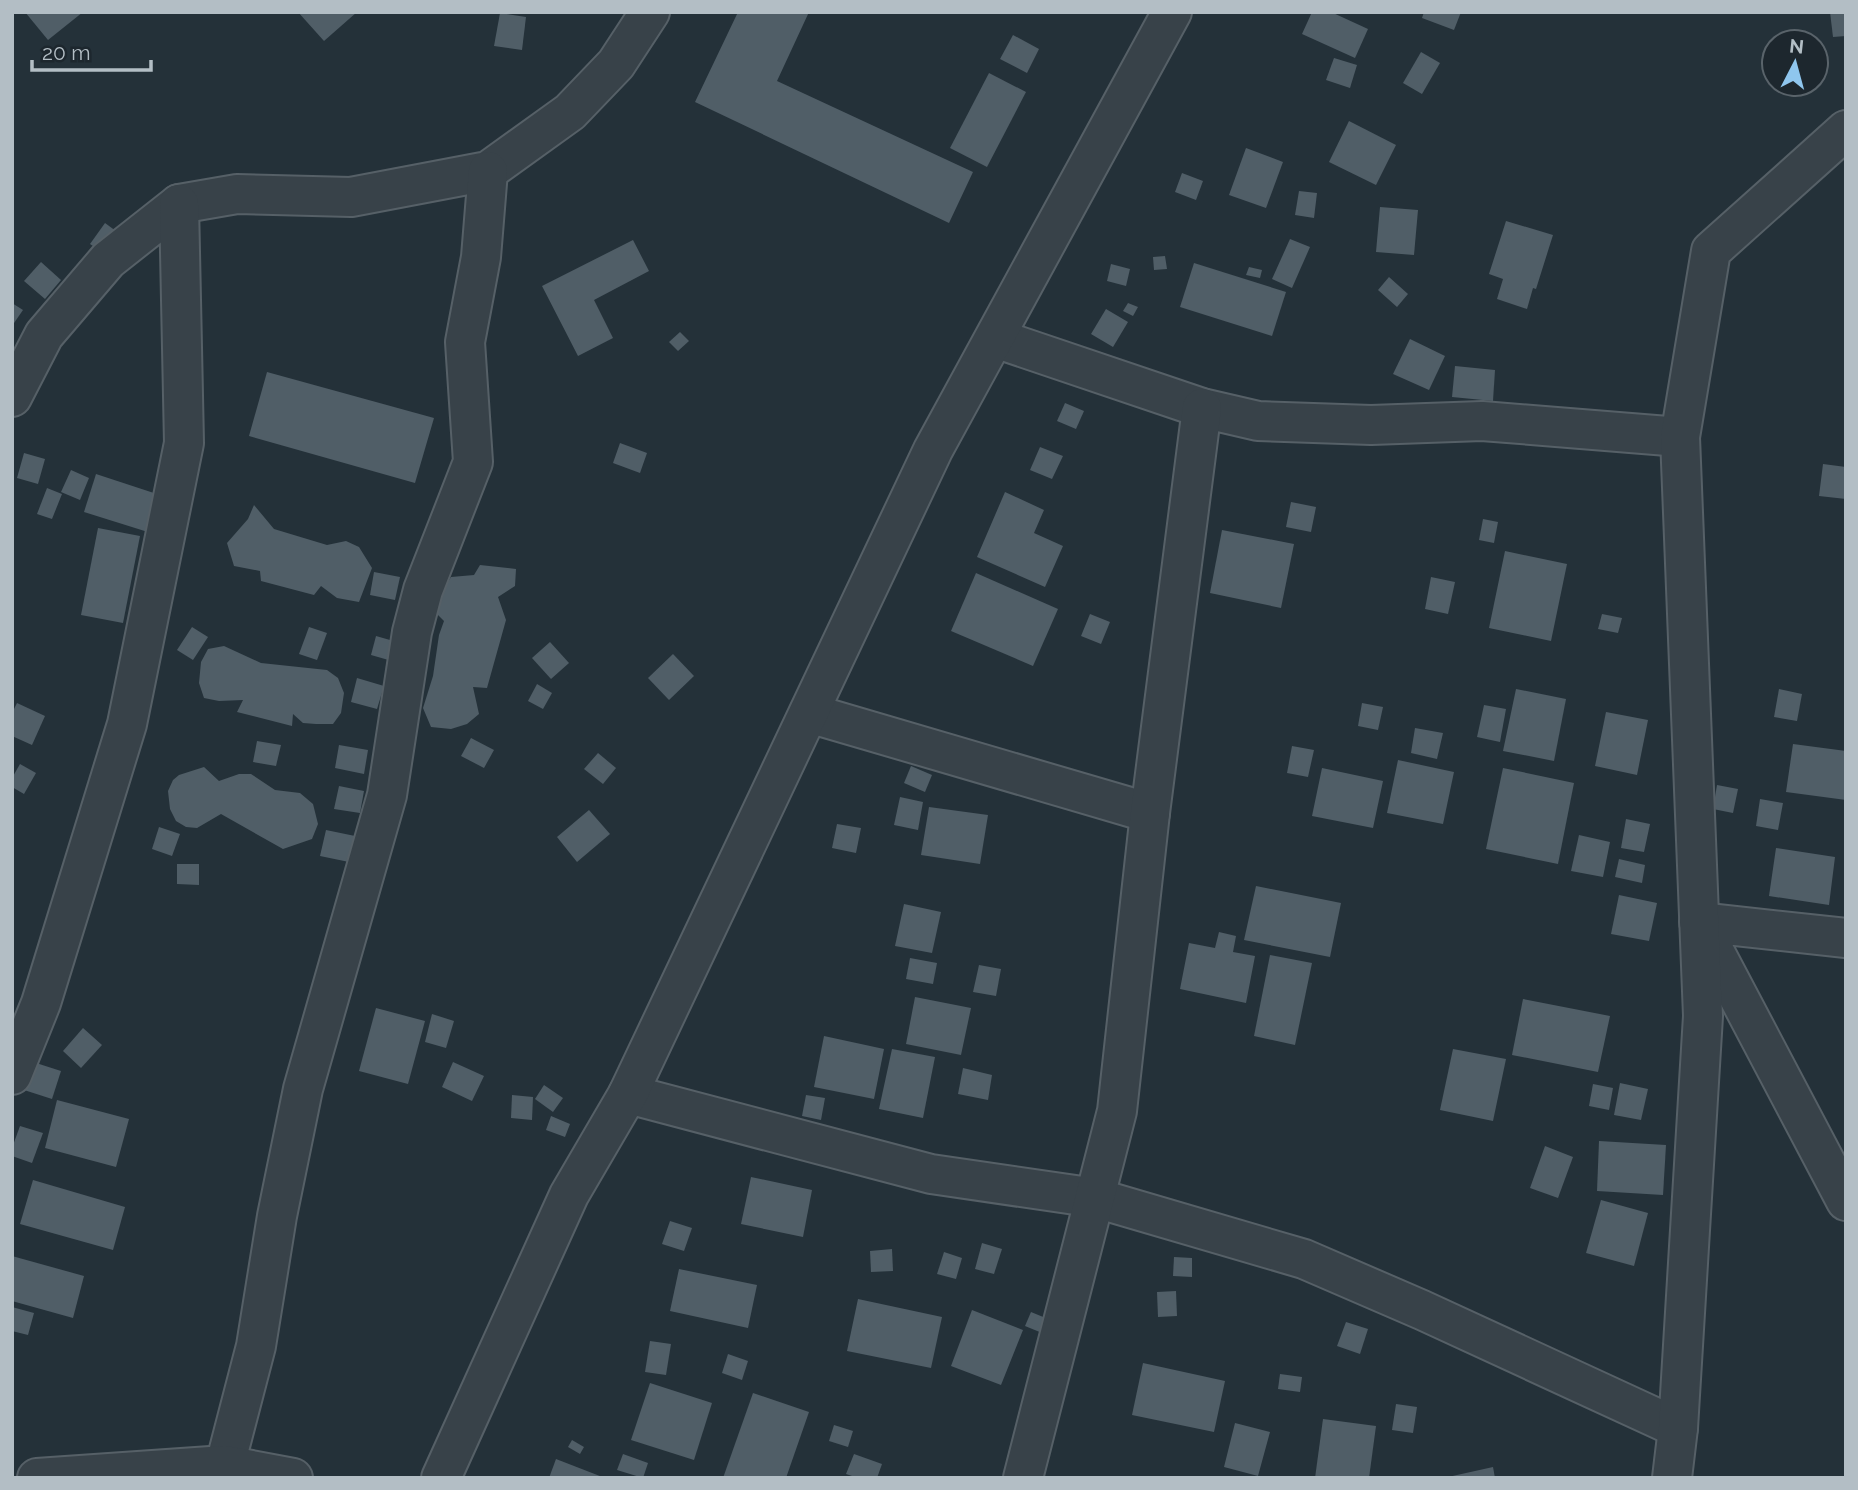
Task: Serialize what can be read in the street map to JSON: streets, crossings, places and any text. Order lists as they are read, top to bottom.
{
  "scale_bar": "20 m",
  "north": "top"
}
